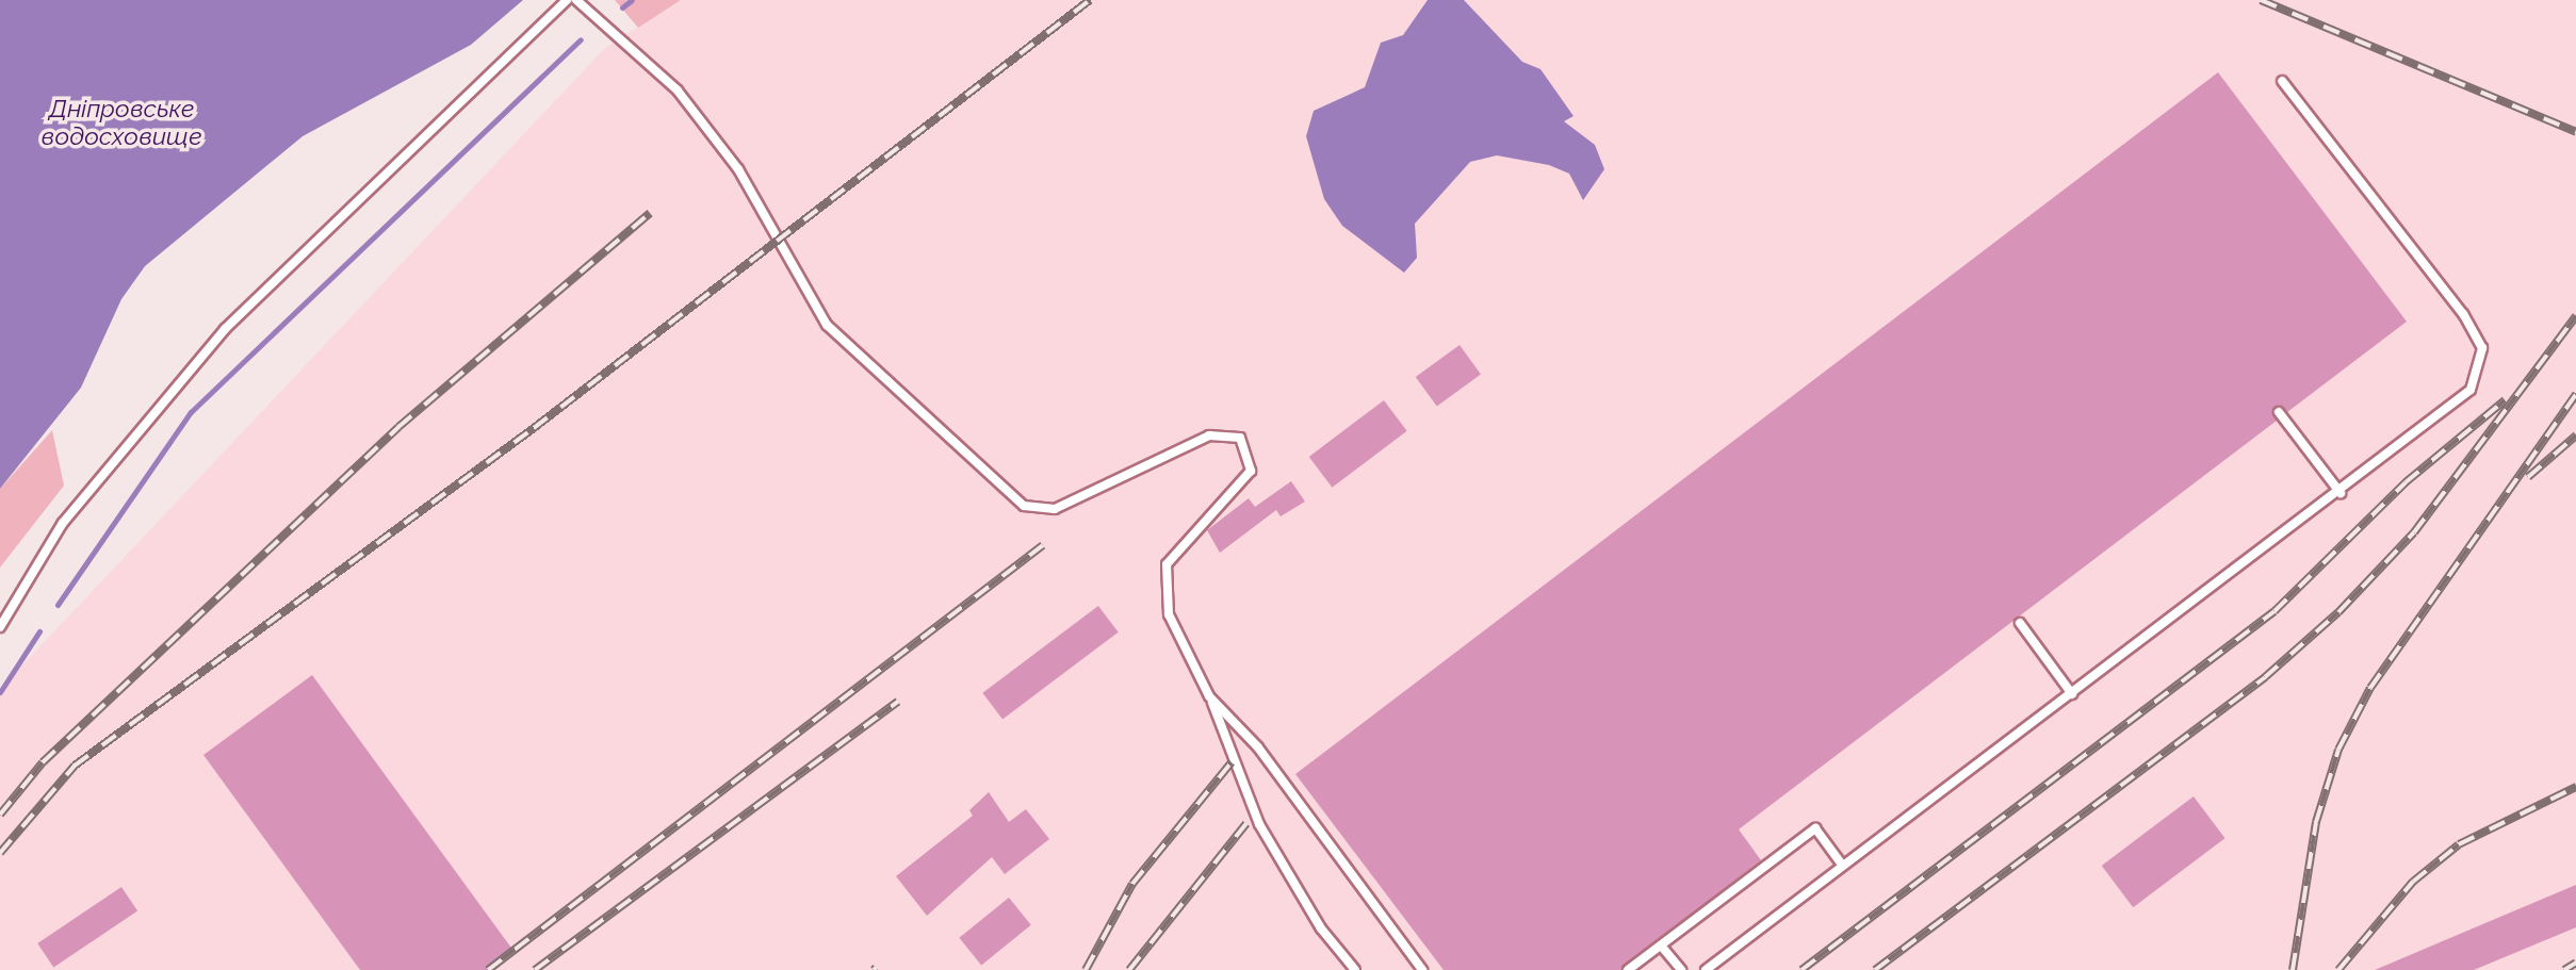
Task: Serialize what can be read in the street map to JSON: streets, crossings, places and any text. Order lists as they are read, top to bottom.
{
  "water": ["Дніпровське водосховище"]
}
